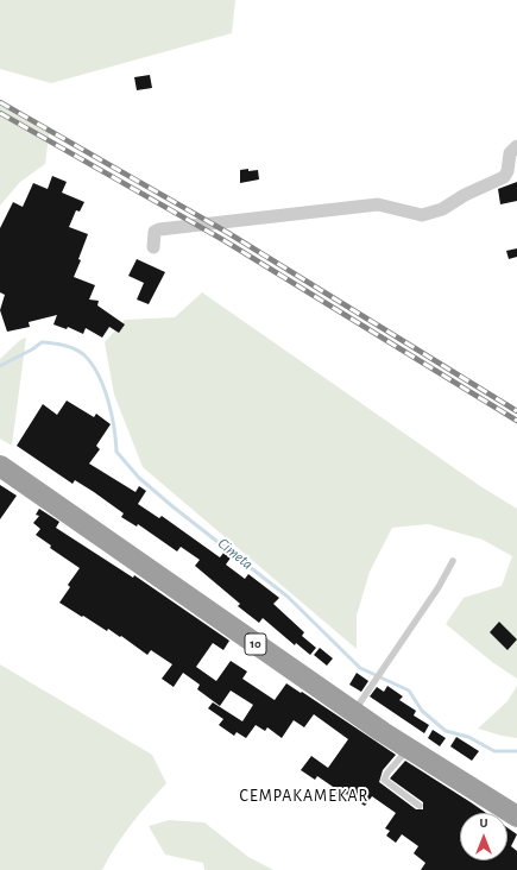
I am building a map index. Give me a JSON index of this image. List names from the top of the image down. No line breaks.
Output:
{"streets":{"highway":["10"]},"districts":["CEMPAKAMEKAR"],"water":["Cimeta"],"north":"top"}
